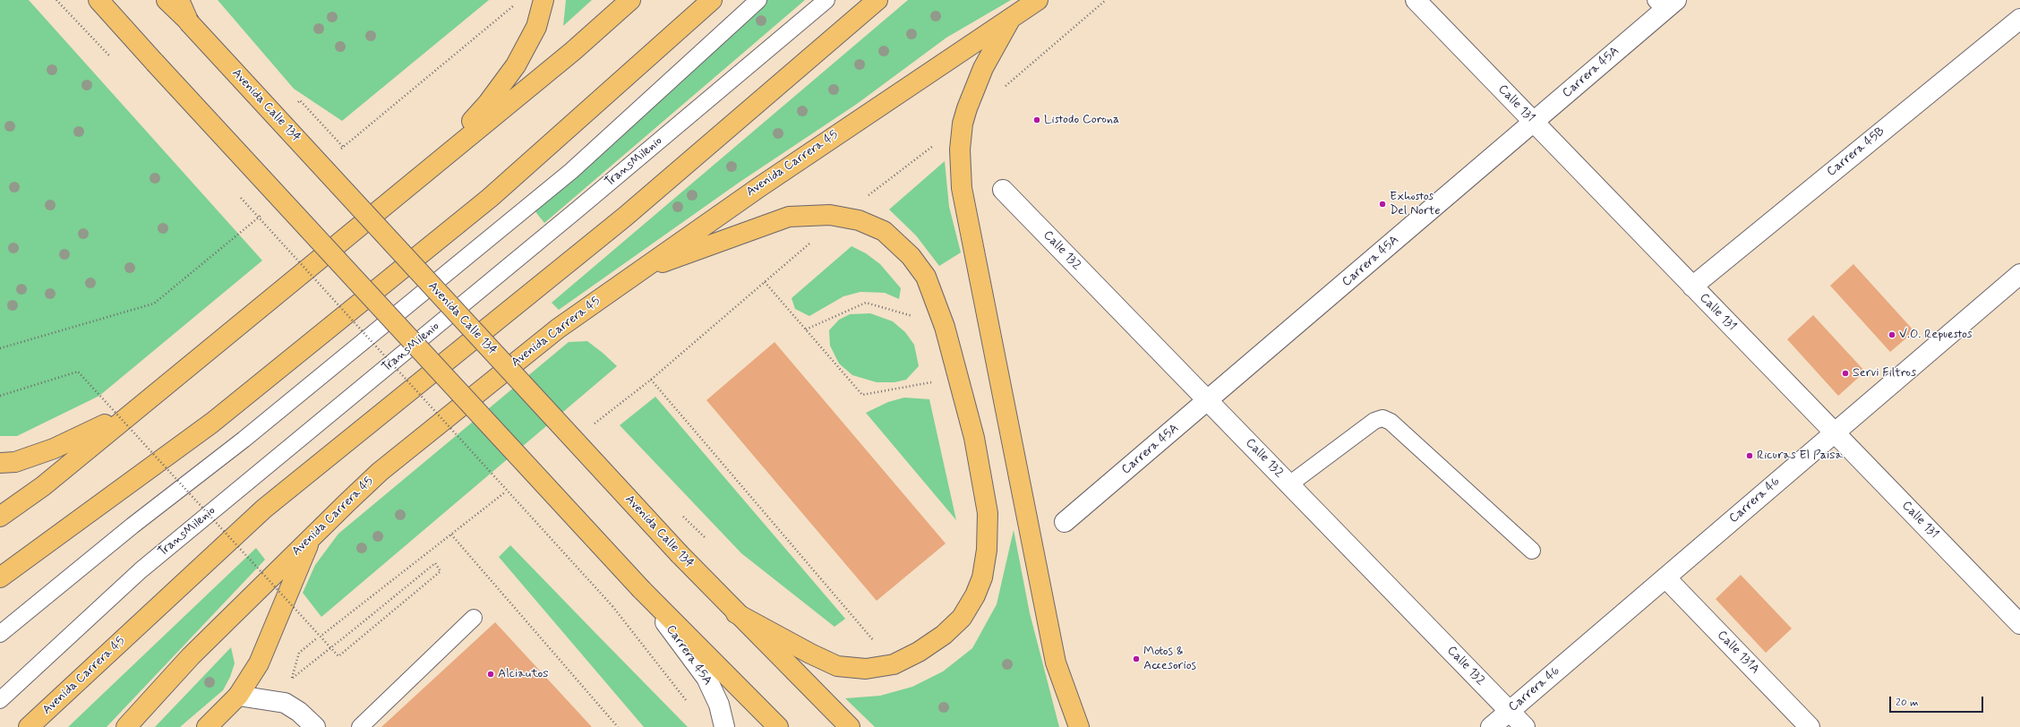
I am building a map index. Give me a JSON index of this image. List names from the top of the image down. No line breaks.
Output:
{"streets":{"main road":["Avenida Calle 134","Avenida Carrera 45"],"street":["Carrera 45A","Calle 131","Carrera 45B","Calle 132","Carrera 46","Calle 131A"],"lane":["TransMilenio"]},"crossings":[["Carrera 45A","Calle 131"],["Carrera 45A","Calle 132"],["Calle 131","Carrera 45B"],["Calle 131","Carrera 46"],["Calle 132","Carrera 46"],["Carrera 46","Calle 131A"]],"places":["Listodo Corona","Exhostos Del Norte","V.O. Repuestos","Servi Filtros","Ricuras El Paisa","Motos & Accesorios","Alciautos"],"scale_bar":"20 m"}
